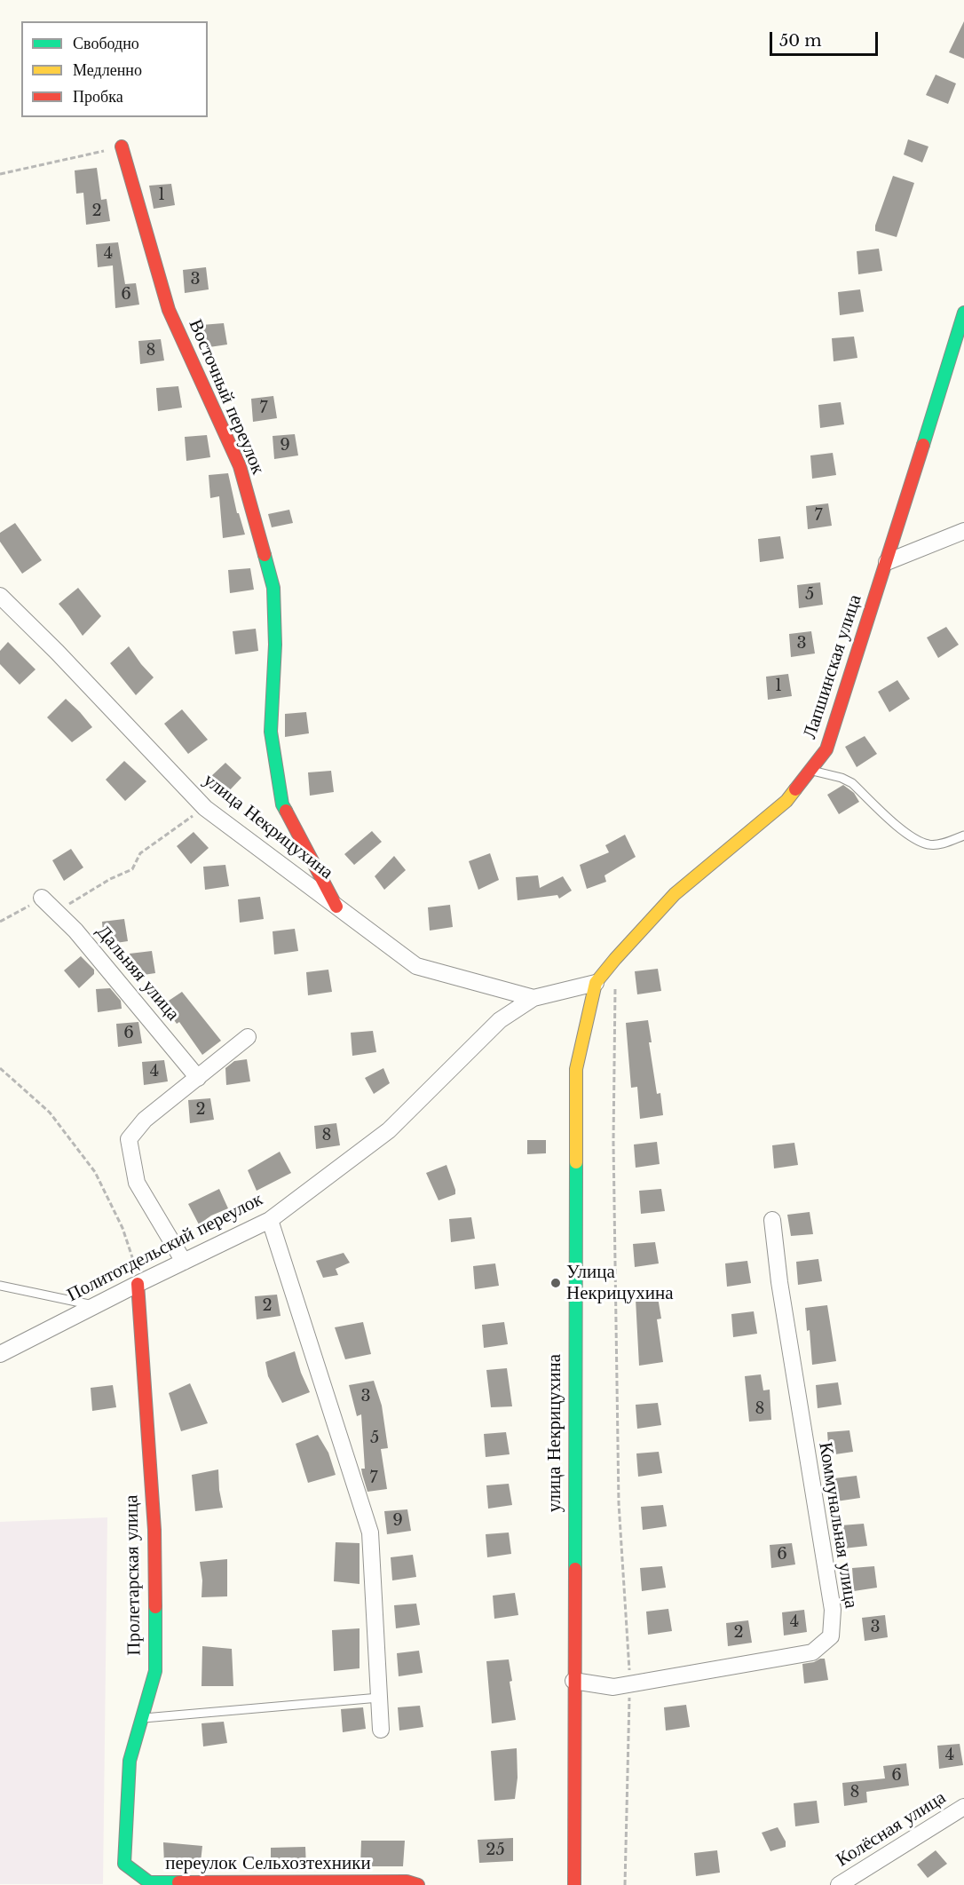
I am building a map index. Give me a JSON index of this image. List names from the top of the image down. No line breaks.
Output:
{"streets":{"street":["Восточный переулок","Лапшинская улица","улица Некрицухина","Дальняя улица","Политотдельский переулок","Коммунальная улица","Пролетарская улица","Колёсная улица","переулок Сельхозтехники"]},"crossings":[["Восточный переулок","улица Некрицухина"],["Лапшинская улица","улица Некрицухина"],["Лапшинская улица","Политотдельский переулок"],["улица Некрицухина","Политотдельский переулок"],["улица Некрицухина","Коммунальная улица"],["Политотдельский переулок","Пролетарская улица"],["Пролетарская улица","переулок Сельхозтехники"]],"places":["Улица Некрицухина"],"house_numbers":["1","2","4","3","6","8","7","9","7","5","3","1","6","4","2","8","2","3","8","5","7","9","6","4","3","2","4","6","8","25"],"legend":["Свободно","Медленно","Пробка"],"scale_bar":"50 m"}
